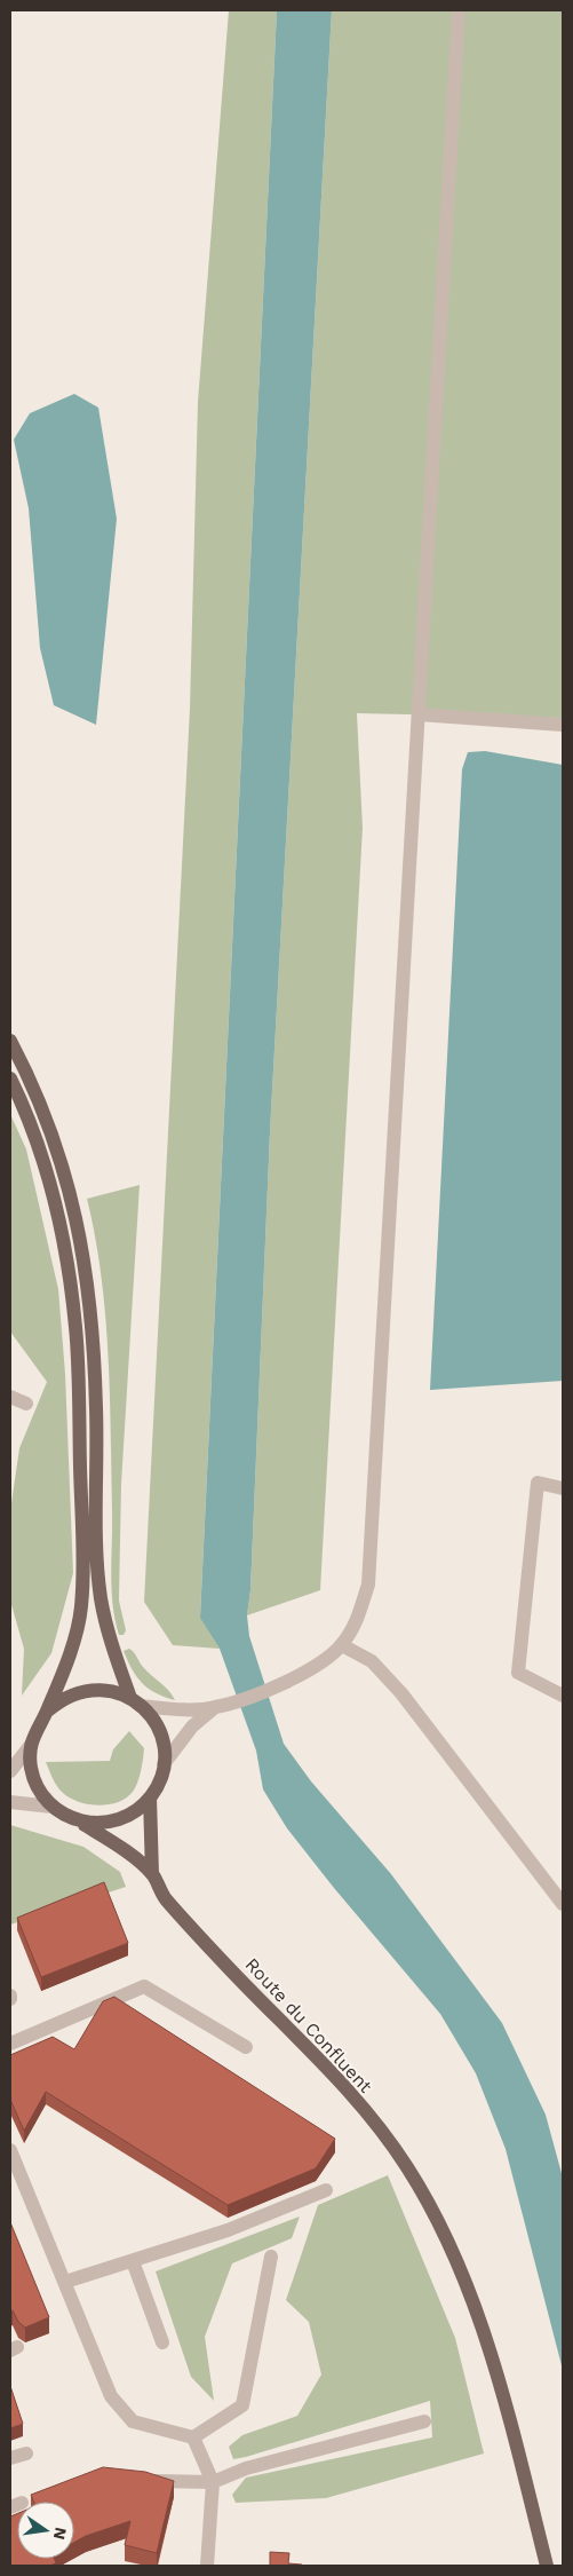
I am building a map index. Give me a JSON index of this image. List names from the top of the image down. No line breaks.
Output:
{"streets":{"main road":["Route du Confluent"]},"north":"right"}
